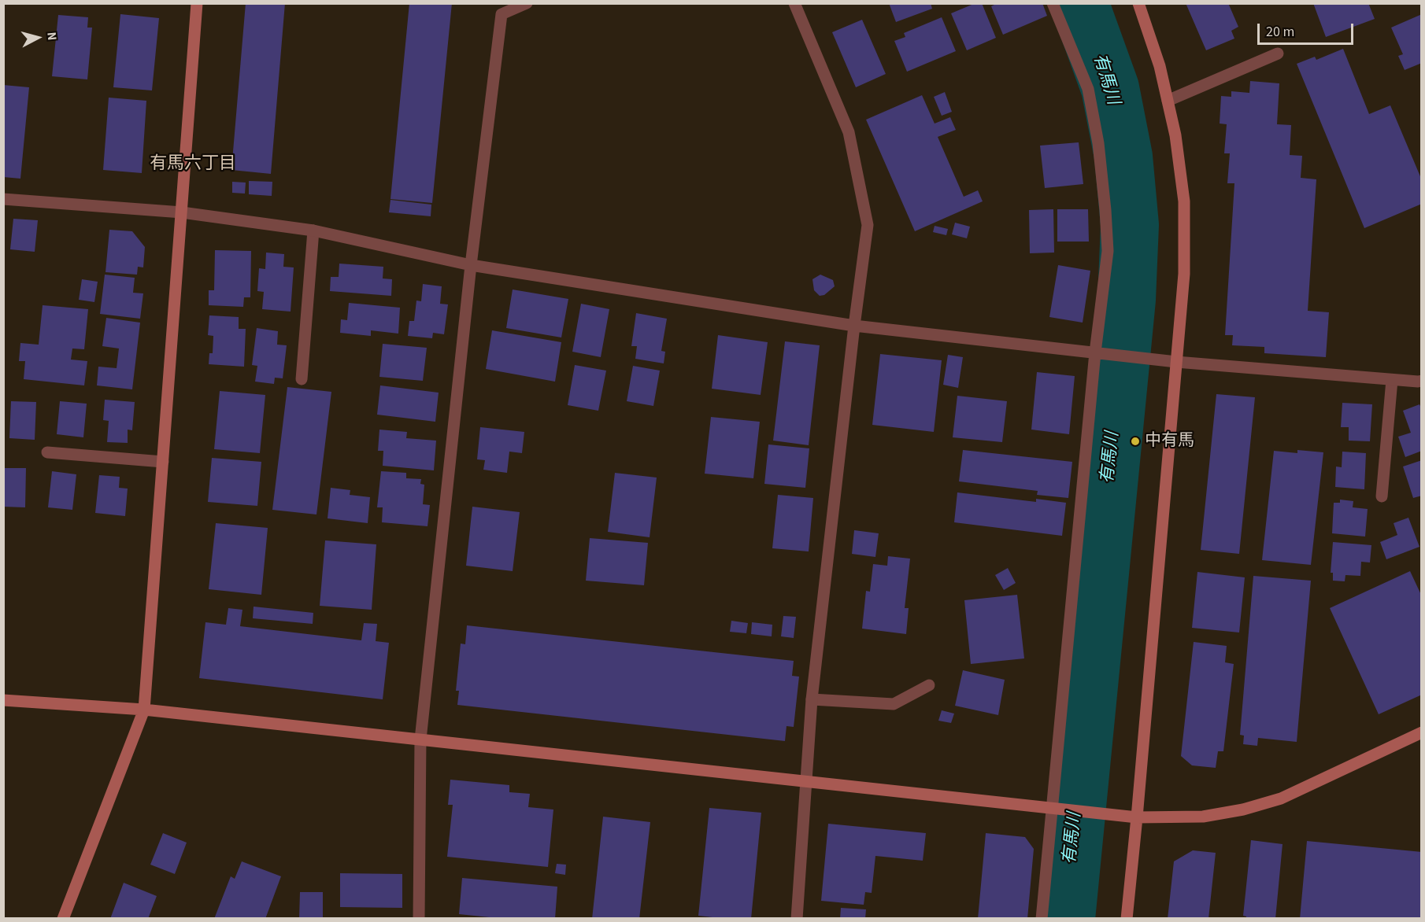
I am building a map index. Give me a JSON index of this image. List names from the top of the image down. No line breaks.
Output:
{"districts":["有馬六丁目"],"water":["有馬川"],"places":["中有馬"],"scale_bar":"20 m","north":"right"}
